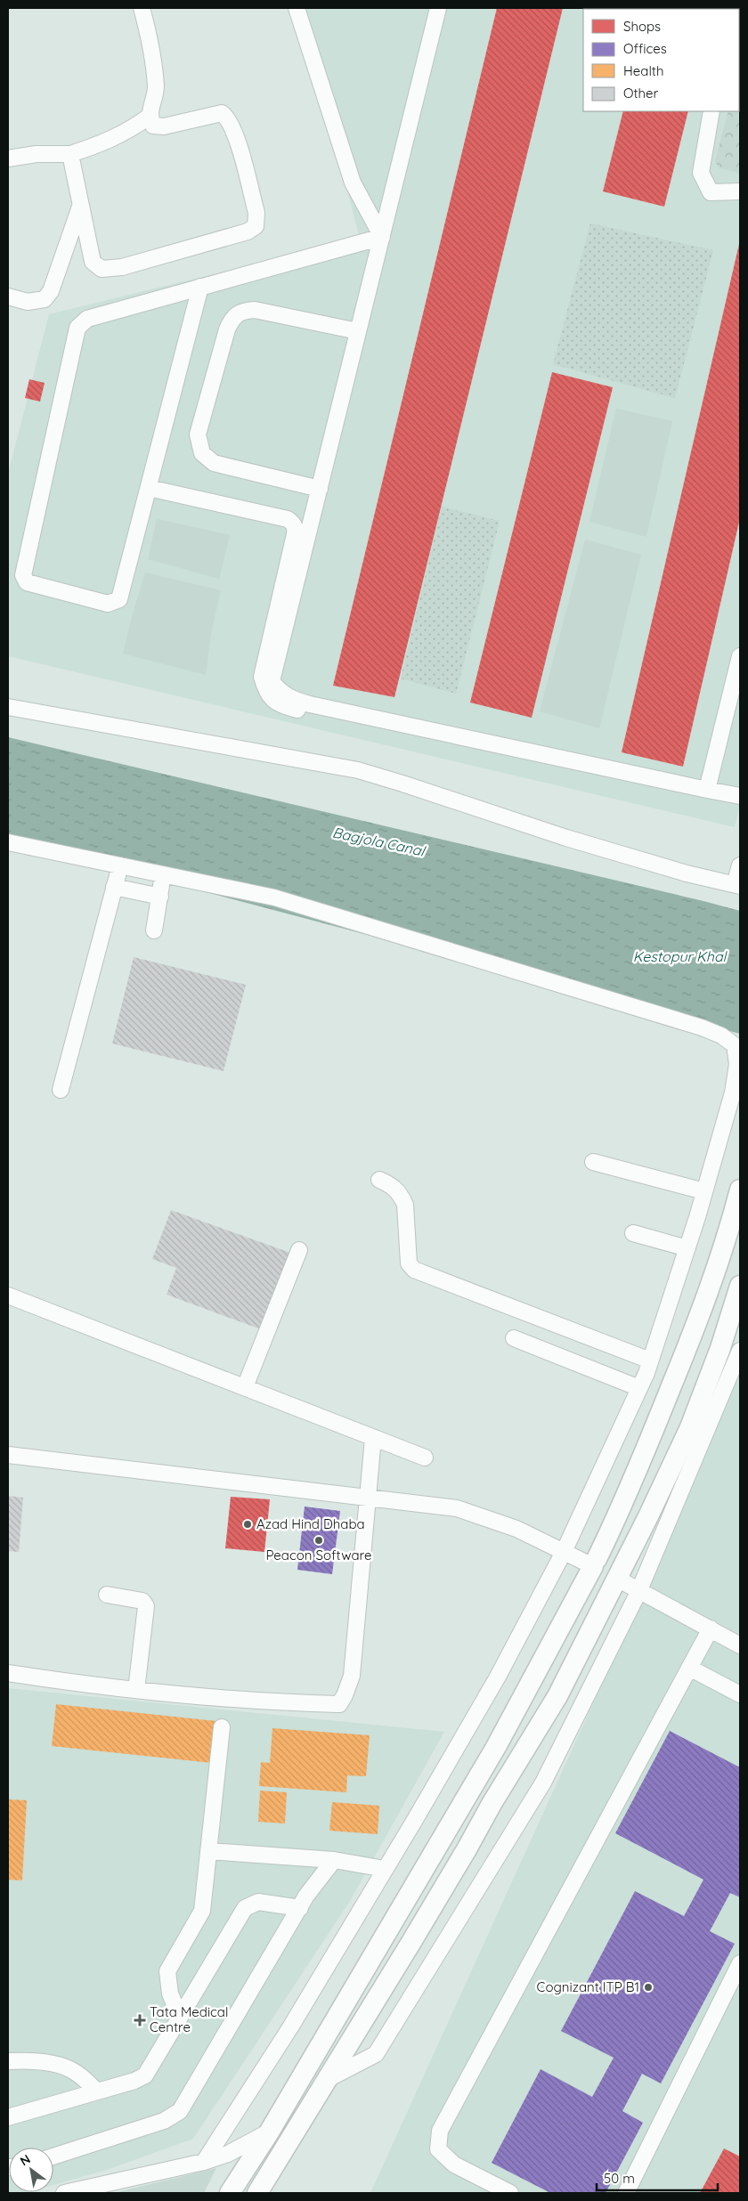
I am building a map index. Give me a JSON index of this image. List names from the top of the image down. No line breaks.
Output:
{"water":["Bagjola Canal","Kestopur Khal"],"places":{"other":["Azad Hind Dhaba","Peacon Software","Cognizant ITP B1"],"health":["Tata Medical Centre"]},"legend":["Shops","Offices","Health","Other"],"scale_bar":"50 m","north":"top left"}
